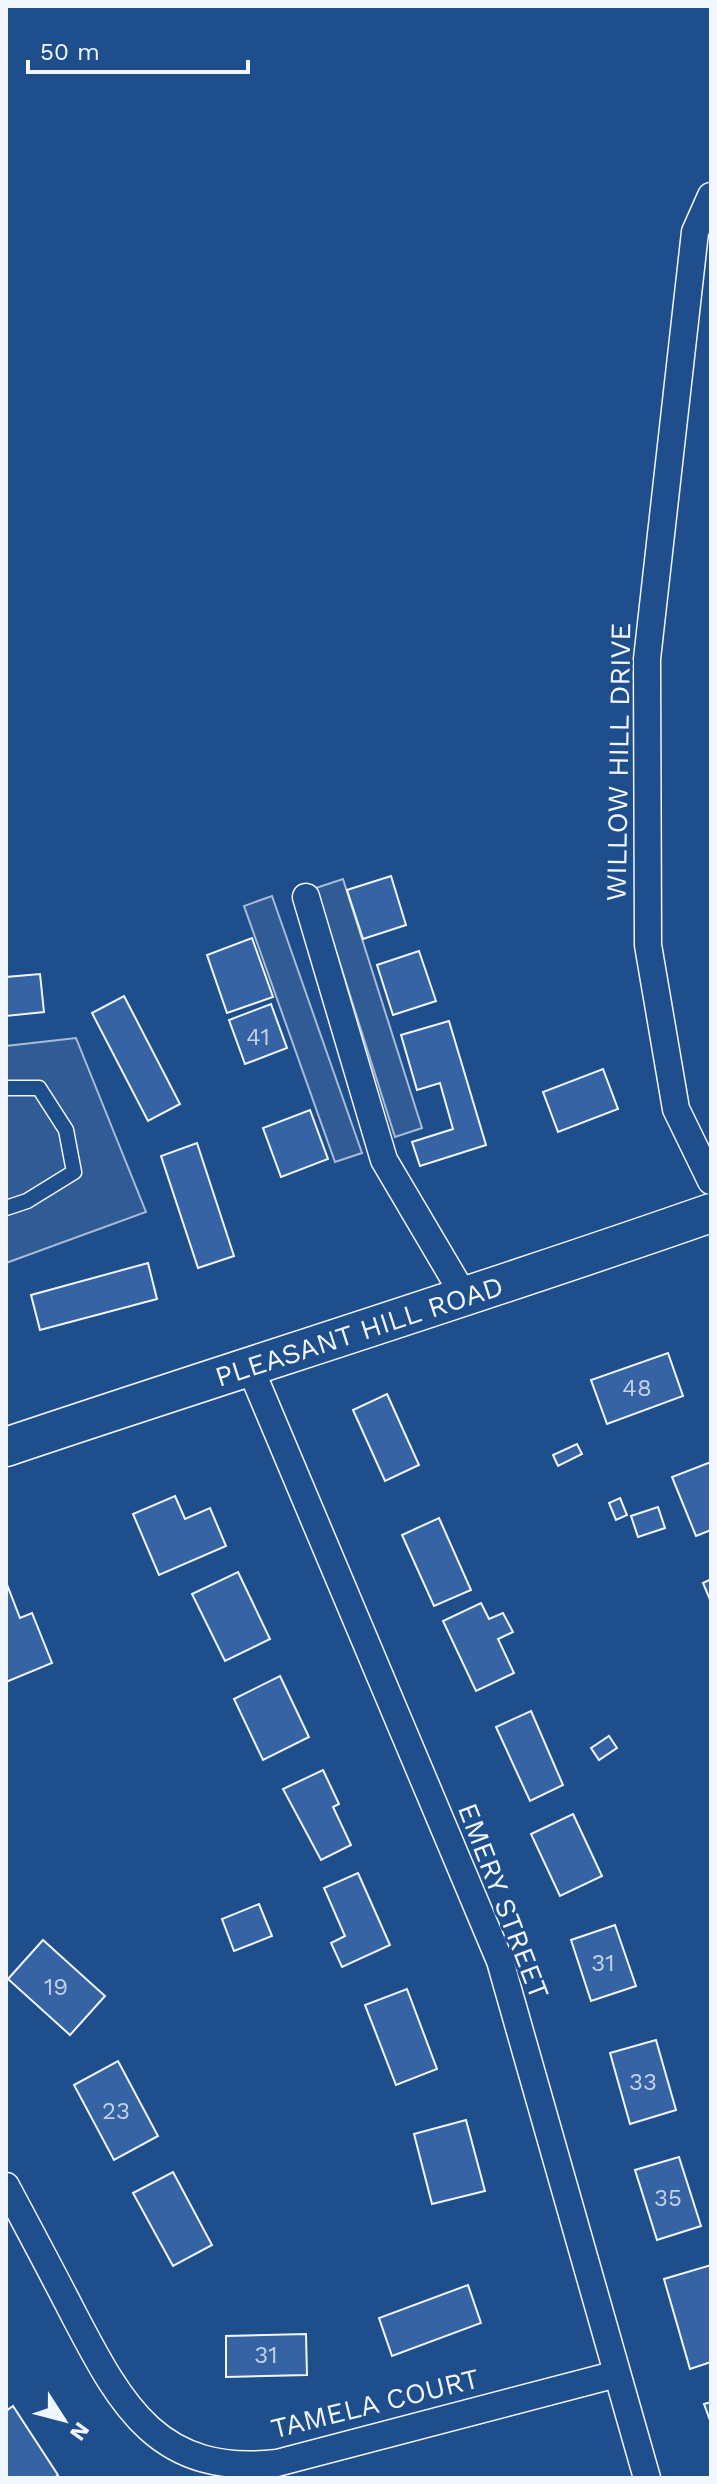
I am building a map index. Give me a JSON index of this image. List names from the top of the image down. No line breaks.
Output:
{"streets":{"street":["WILLOW HILL DRIVE","PLEASANT HILL ROAD","EMERY STREET","TAMELA COURT"]},"crossings":[["PLEASANT HILL ROAD","EMERY STREET"],["EMERY STREET","TAMELA COURT"]],"house_numbers":["41","48","31","19","33","23","35","31"],"scale_bar":"50 m","north":"bottom right"}
